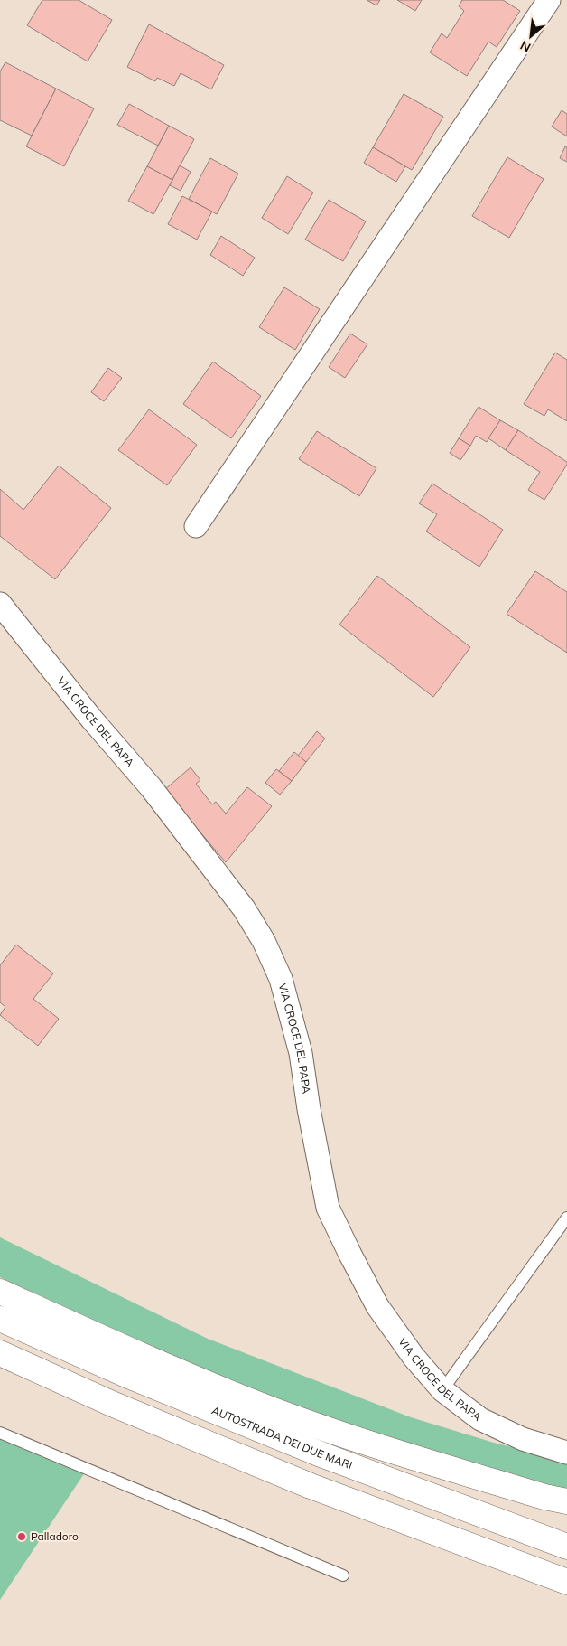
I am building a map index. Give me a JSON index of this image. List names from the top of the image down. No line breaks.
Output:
{"streets":{"highway":["AUTOSTRADA DEI DUE MARI"],"street":["VIA CROCE DEL PAPA"]},"places":["Palladoro"],"north":"bottom left"}
